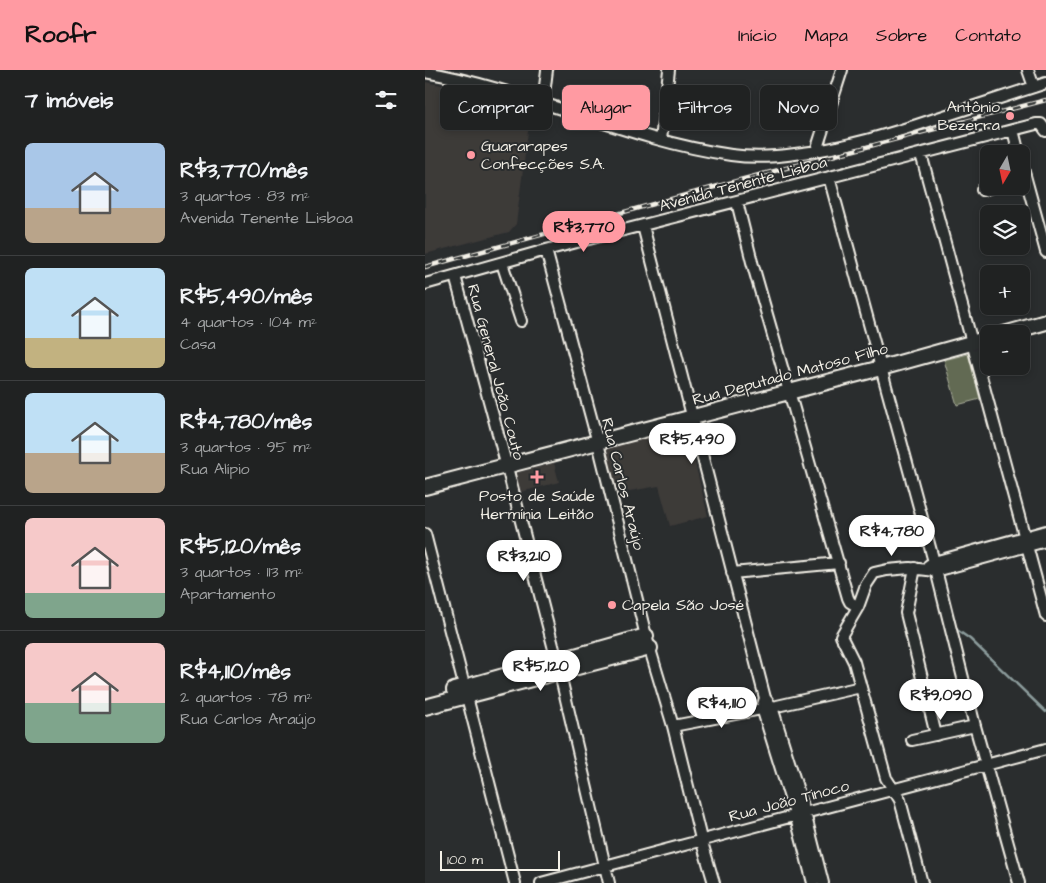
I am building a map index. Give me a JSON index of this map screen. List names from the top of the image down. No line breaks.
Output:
{"streets":{"street":["Avenida Tenente Lisboa","Rua General João Couto","Rua Deputado Matoso Filho","Rua Carlos Araújo","Rua João Tinoco"]},"crossings":[["Avenida Tenente Lisboa","Rua General João Couto"],["Avenida Tenente Lisboa","Rua Carlos Araújo"],["Rua General João Couto","Rua Deputado Matoso Filho"],["Rua General João Couto","Rua João Tinoco"],["Rua Deputado Matoso Filho","Rua Carlos Araújo"],["Rua Carlos Araújo","Rua João Tinoco"]],"places":{"other":["Antônio Bezerra","Guararapes Confecções S.A.","Capela São José"],"health":["Posto de Saúde Hermínia Leitão"]},"scale_bar":"100 m","north":"bottom","page":{"header":"Roofr","nav":["Início","Mapa","Sobre","Contato"],"heading":"7 imóveis","chip":["Comprar","Alugar","Filtros","Novo"],"list":[{"name":"R$3,770/mês","note":"3 quartos · 83 m² · Avenida Tenente Lisboa"},{"name":"R$5,490/mês","note":"4 quartos · 104 m² · Casa"},{"name":"R$4,780/mês","note":"3 quartos · 95 m² · Rua Alípio"},{"name":"R$5,120/mês","note":"3 quartos · 113 m² · Apartamento"},{"name":"R$4,110/mês","note":"2 quartos · 78 m² · Rua Carlos Araújo"}],"map_buttons":["+","−"],"price":["R$3,770","R$5,490","R$4,780","R$3,210","R$5,120","R$9,090","R$4,110"],"scale":"100 m"}}
